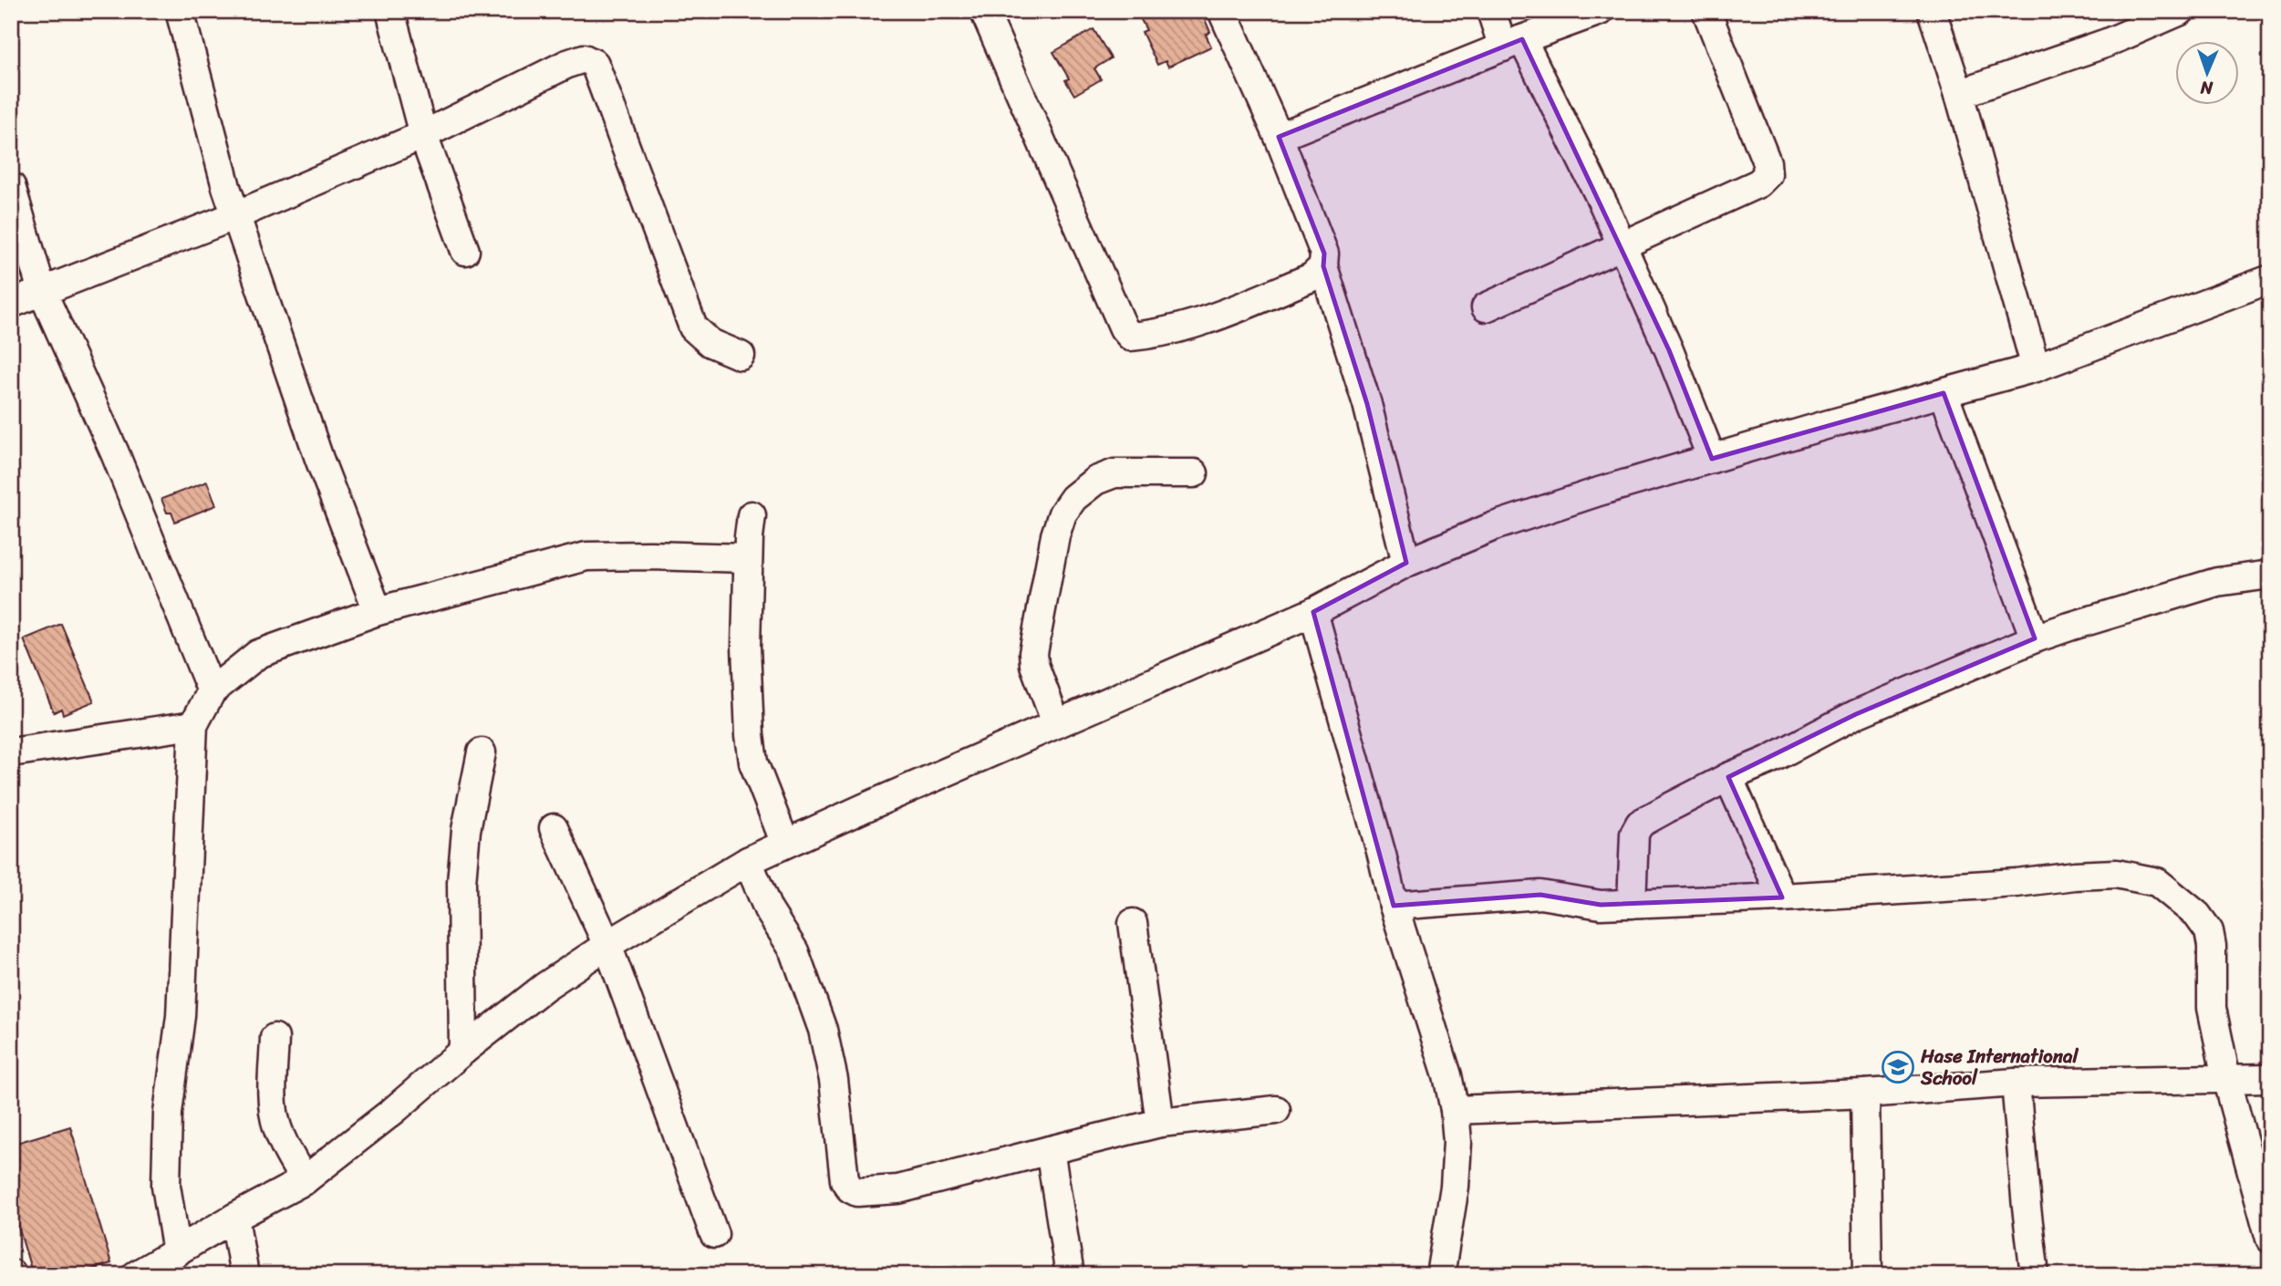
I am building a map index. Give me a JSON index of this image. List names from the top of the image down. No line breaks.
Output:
{"places":{"school or university":["Hase International School"]},"north":"bottom"}
